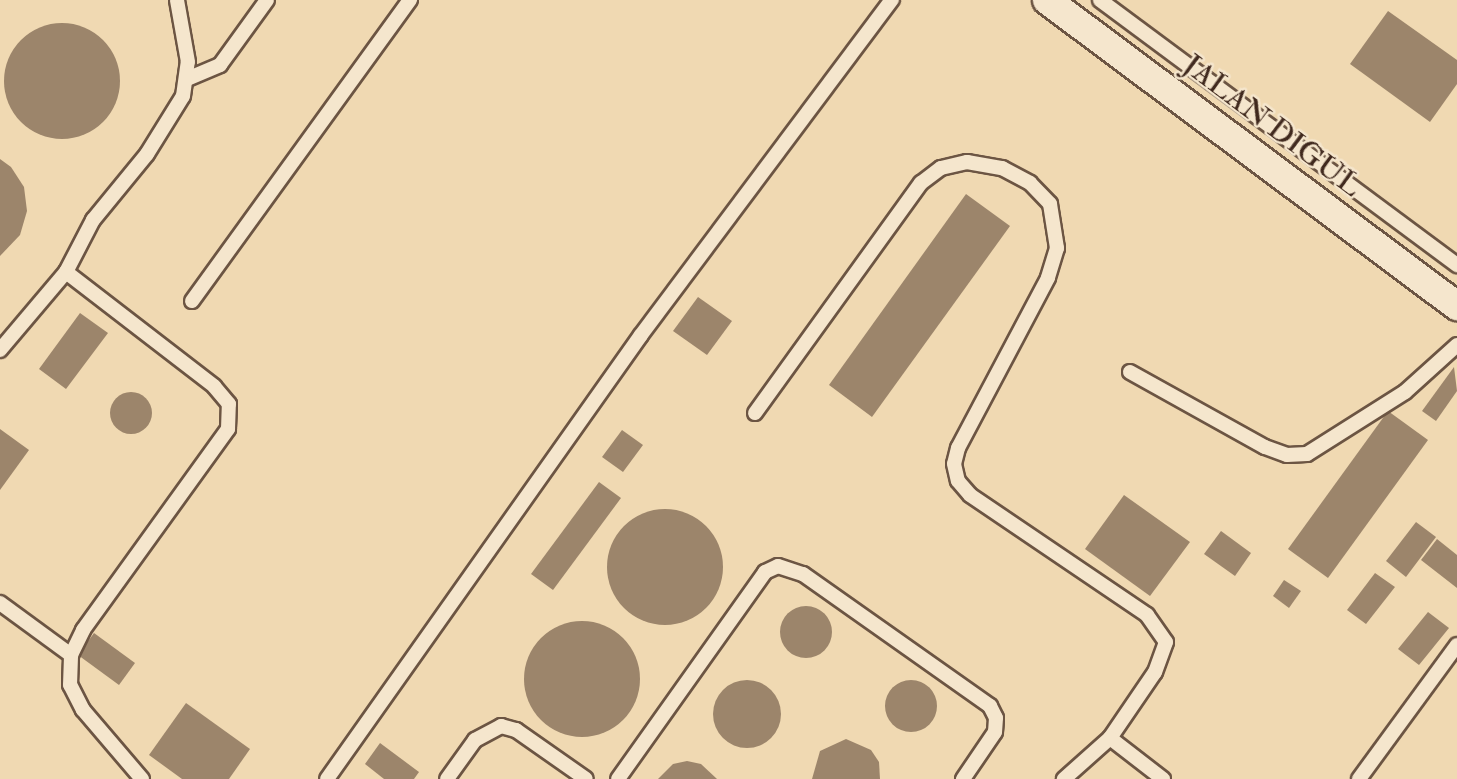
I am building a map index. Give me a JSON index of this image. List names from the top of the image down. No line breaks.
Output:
{"streets":{"street":["JALAN DIGUL"]}}
